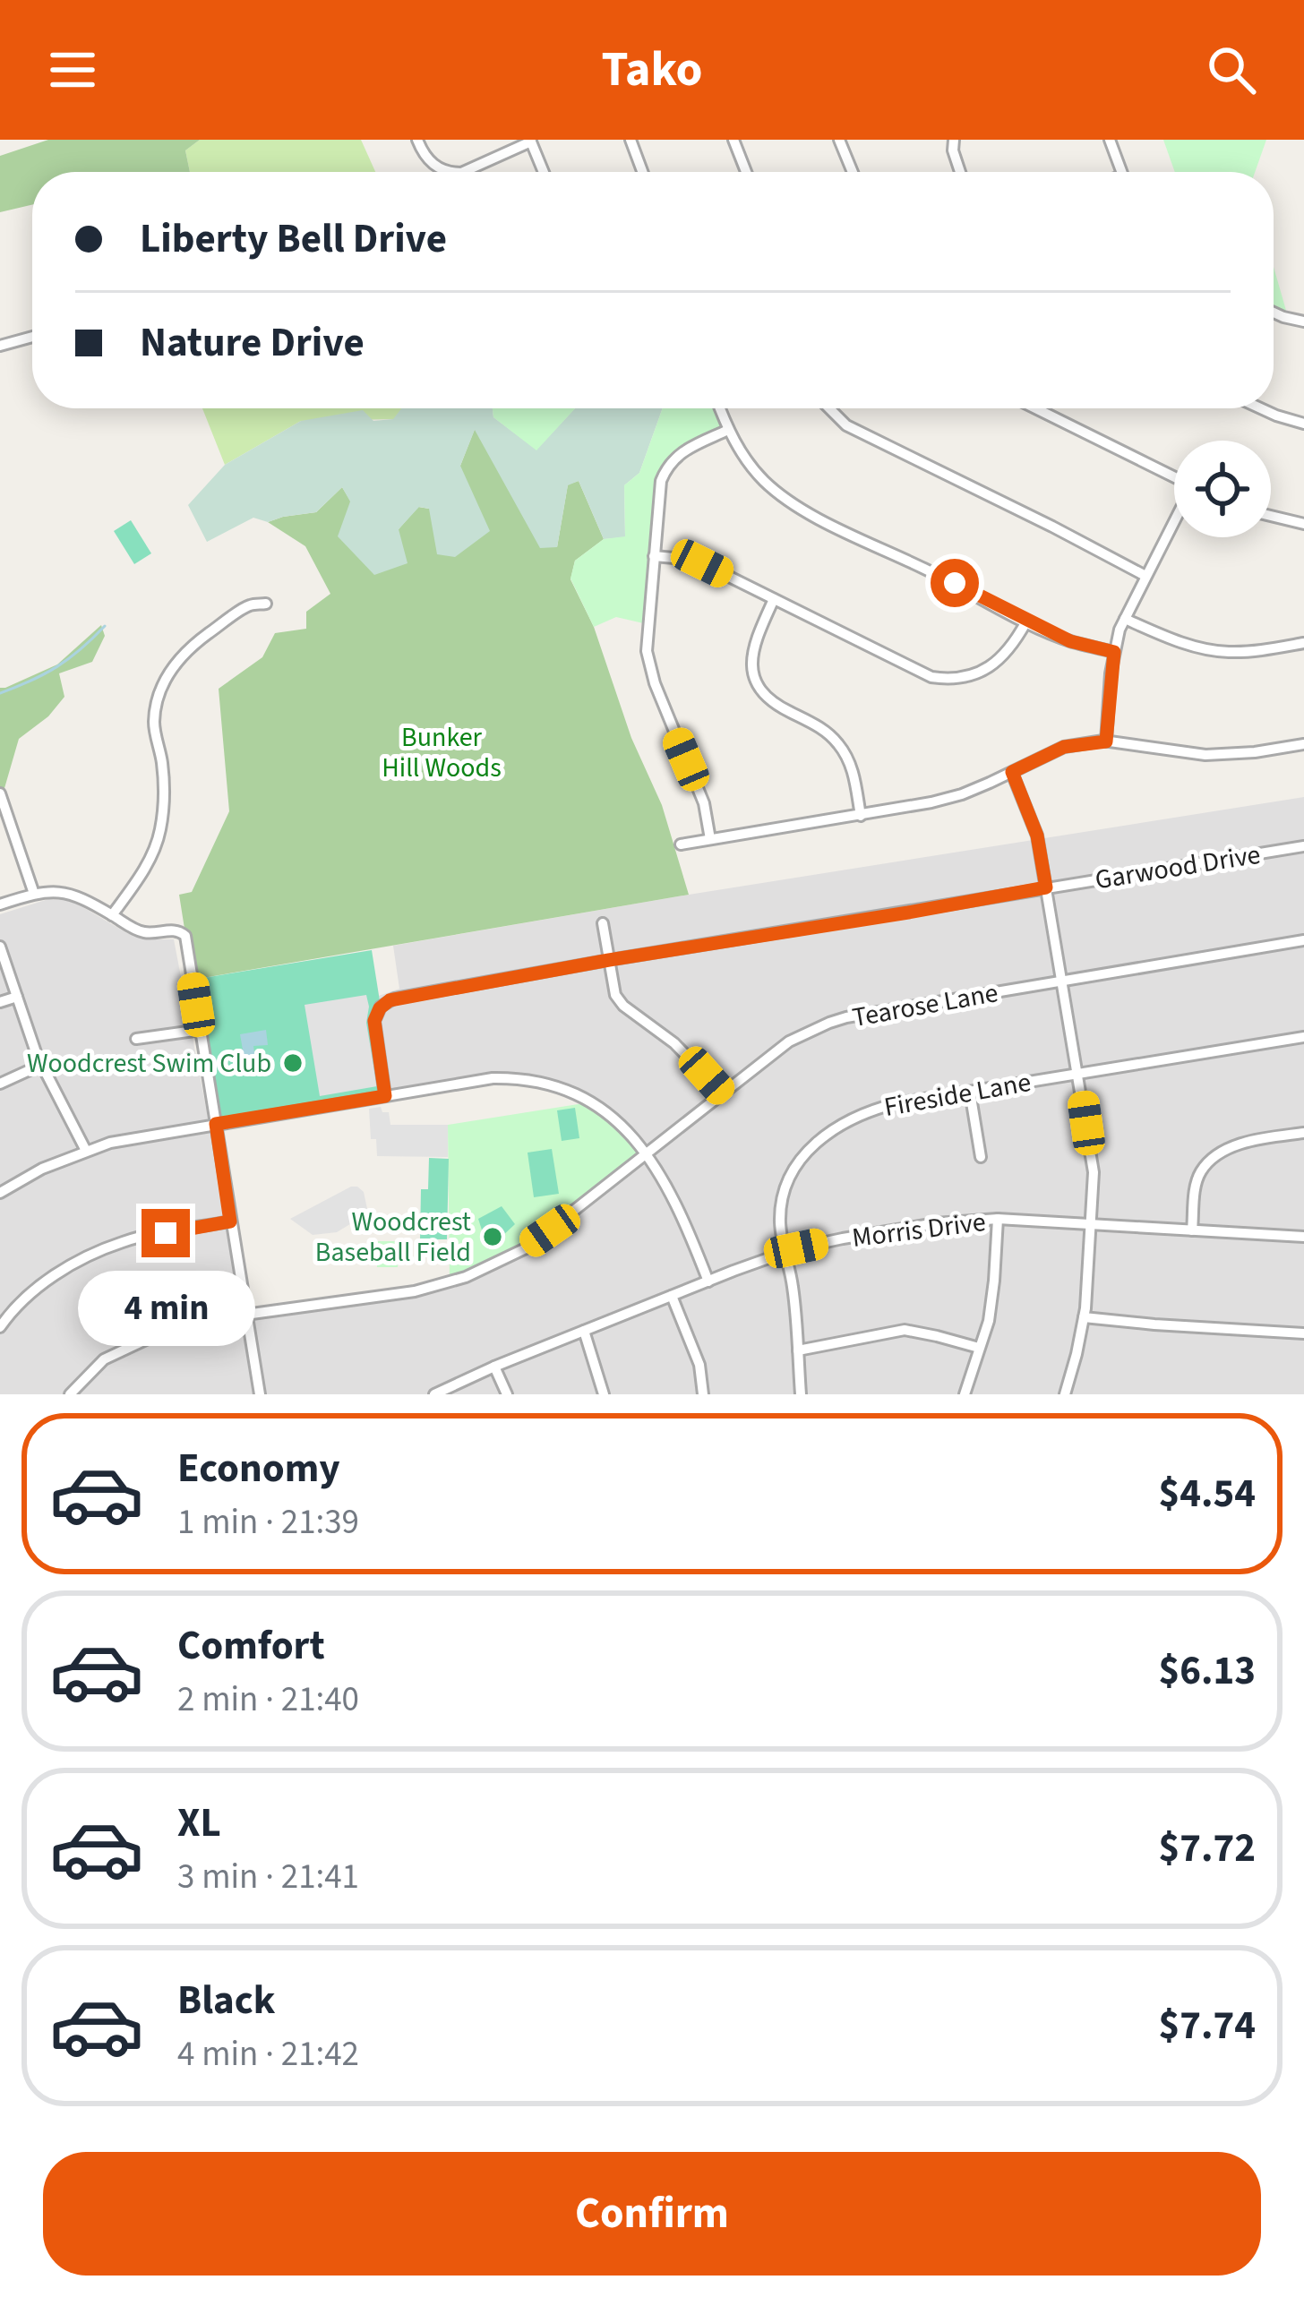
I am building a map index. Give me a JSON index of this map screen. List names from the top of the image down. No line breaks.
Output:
{"streets":{"street":["Garwood Drive","Tearose Lane","Fireside Lane","Morris Drive"]},"crossings":[["Fireside Lane","Morris Drive"]],"parks":["Bunker Hill Woods"],"places":["Woodcrest Swim Club","Woodcrest Baseball Field"],"page":{"header":"Tako","banner":["Liberty Bell Drive","Nature Drive"],"bubble":"4 min","list":[{"name":"Economy","note":"1 min · 21:39","value":"$4.54"},{"name":"Comfort","note":"2 min · 21:40","value":"$6.13"},{"name":"XL","note":"3 min · 21:41","value":"$7.72"},{"name":"Black","note":"4 min · 21:42","value":"$7.74"}],"buttons":"Confirm"}}
